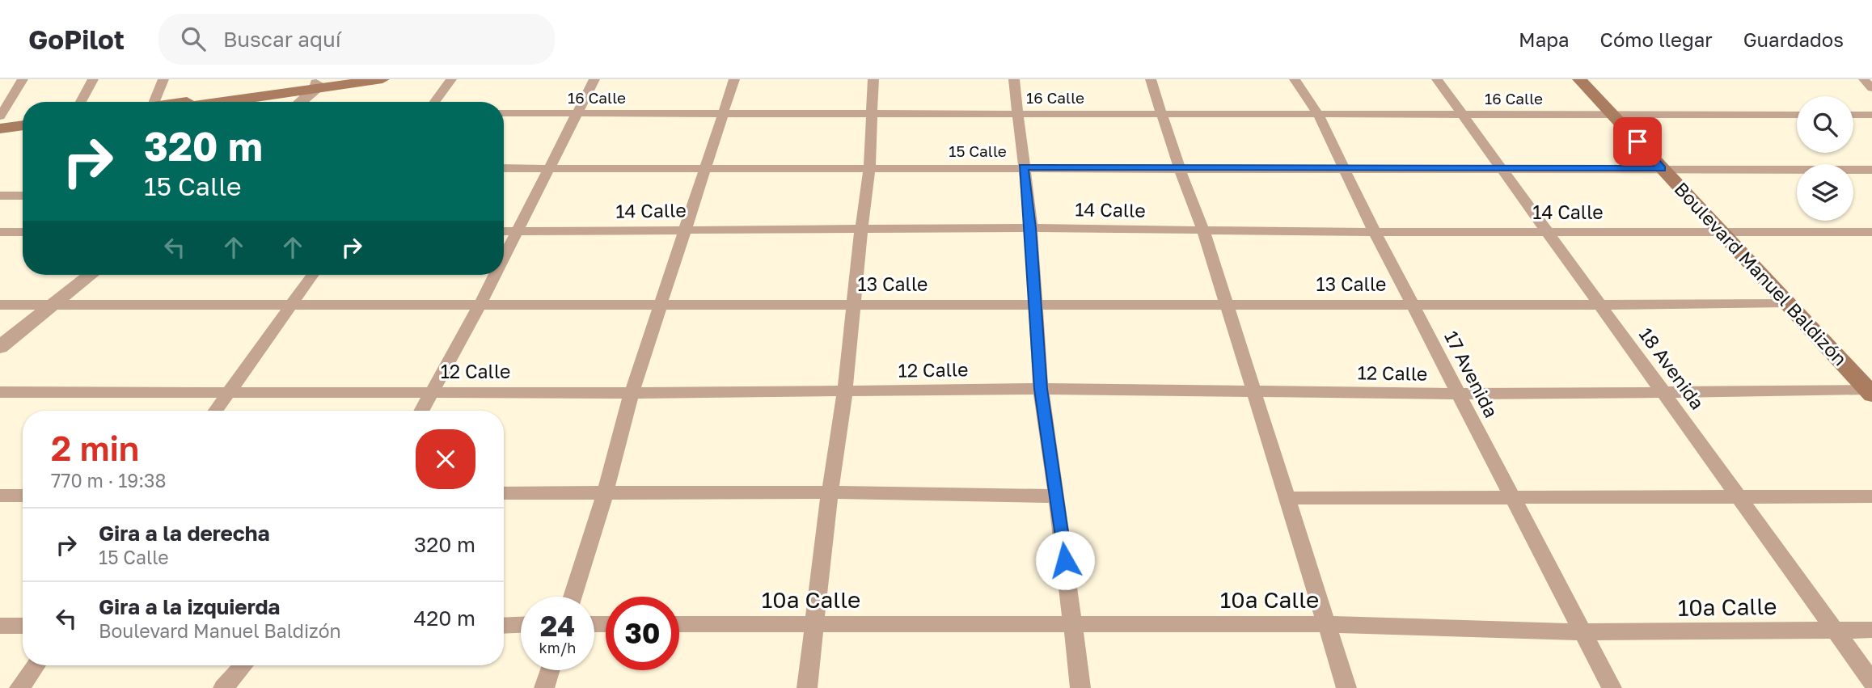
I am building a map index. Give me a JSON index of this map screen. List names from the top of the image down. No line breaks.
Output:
{"streets":{"main road":["Boulevard Manuel Baldizón"],"street":["16 Calle","15 Calle","14 Calle","13 Calle","18 Avenida","12 Calle","17 Avenida","10a Calle"]},"crossings":[["16 Calle","Boulevard Manuel Baldizón"],["16 Calle","18 Avenida"],["16 Calle","17 Avenida"],["15 Calle","Boulevard Manuel Baldizón"],["15 Calle","18 Avenida"],["15 Calle","17 Avenida"],["14 Calle","Boulevard Manuel Baldizón"],["14 Calle","18 Avenida"],["14 Calle","17 Avenida"],["Boulevard Manuel Baldizón","13 Calle"],["Boulevard Manuel Baldizón","12 Calle"],["13 Calle","18 Avenida"],["13 Calle","17 Avenida"],["18 Avenida","12 Calle"],["18 Avenida","10a Calle"],["12 Calle","17 Avenida"],["17 Avenida","10a Calle"]],"page":{"header":"GoPilot","search":"Buscar aquí","nav":["Mapa","Cómo llegar","Guardados"],"turn":["320 m","15 Calle"],"heading":["2 min","770 m · 19:38"],"list":[{"name":"Gira a la derecha","note":"15 Calle","value":"320 m"},{"name":"Gira a la izquierda","note":"Boulevard Manuel Baldizón","value":"420 m"}],"speed":"24 km/h","limit":"30"}}
